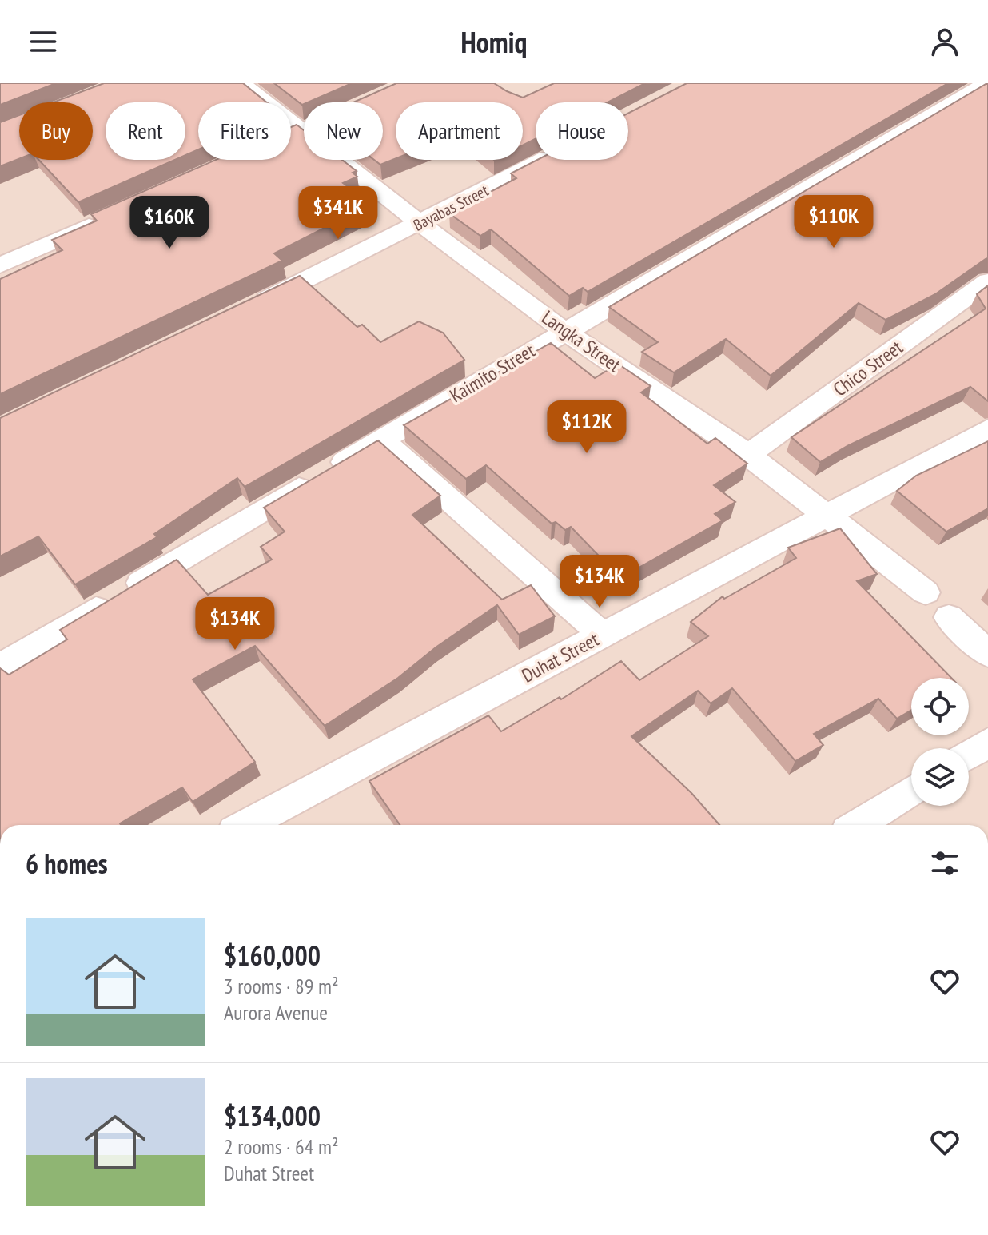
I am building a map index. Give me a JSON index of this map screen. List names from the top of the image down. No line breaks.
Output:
{"streets":{"street":["Bayabas Street","Langka Street","Chico Street","Kaimito Street","Duhat Street"]},"crossings":[["Bayabas Street","Langka Street"],["Langka Street","Chico Street"],["Langka Street","Kaimito Street"],["Langka Street","Duhat Street"]],"page":{"header":"Homiq","chip":["Buy","Rent","Filters","New","Apartment","House"],"price":["$341K","$110K","$160K","$112K","$134K","$134K"],"heading":"6 homes","list":[{"name":"$160,000","note":"3 rooms · 89 m² · Aurora Avenue"},{"name":"$134,000","note":"2 rooms · 64 m² · Duhat Street"}]}}
